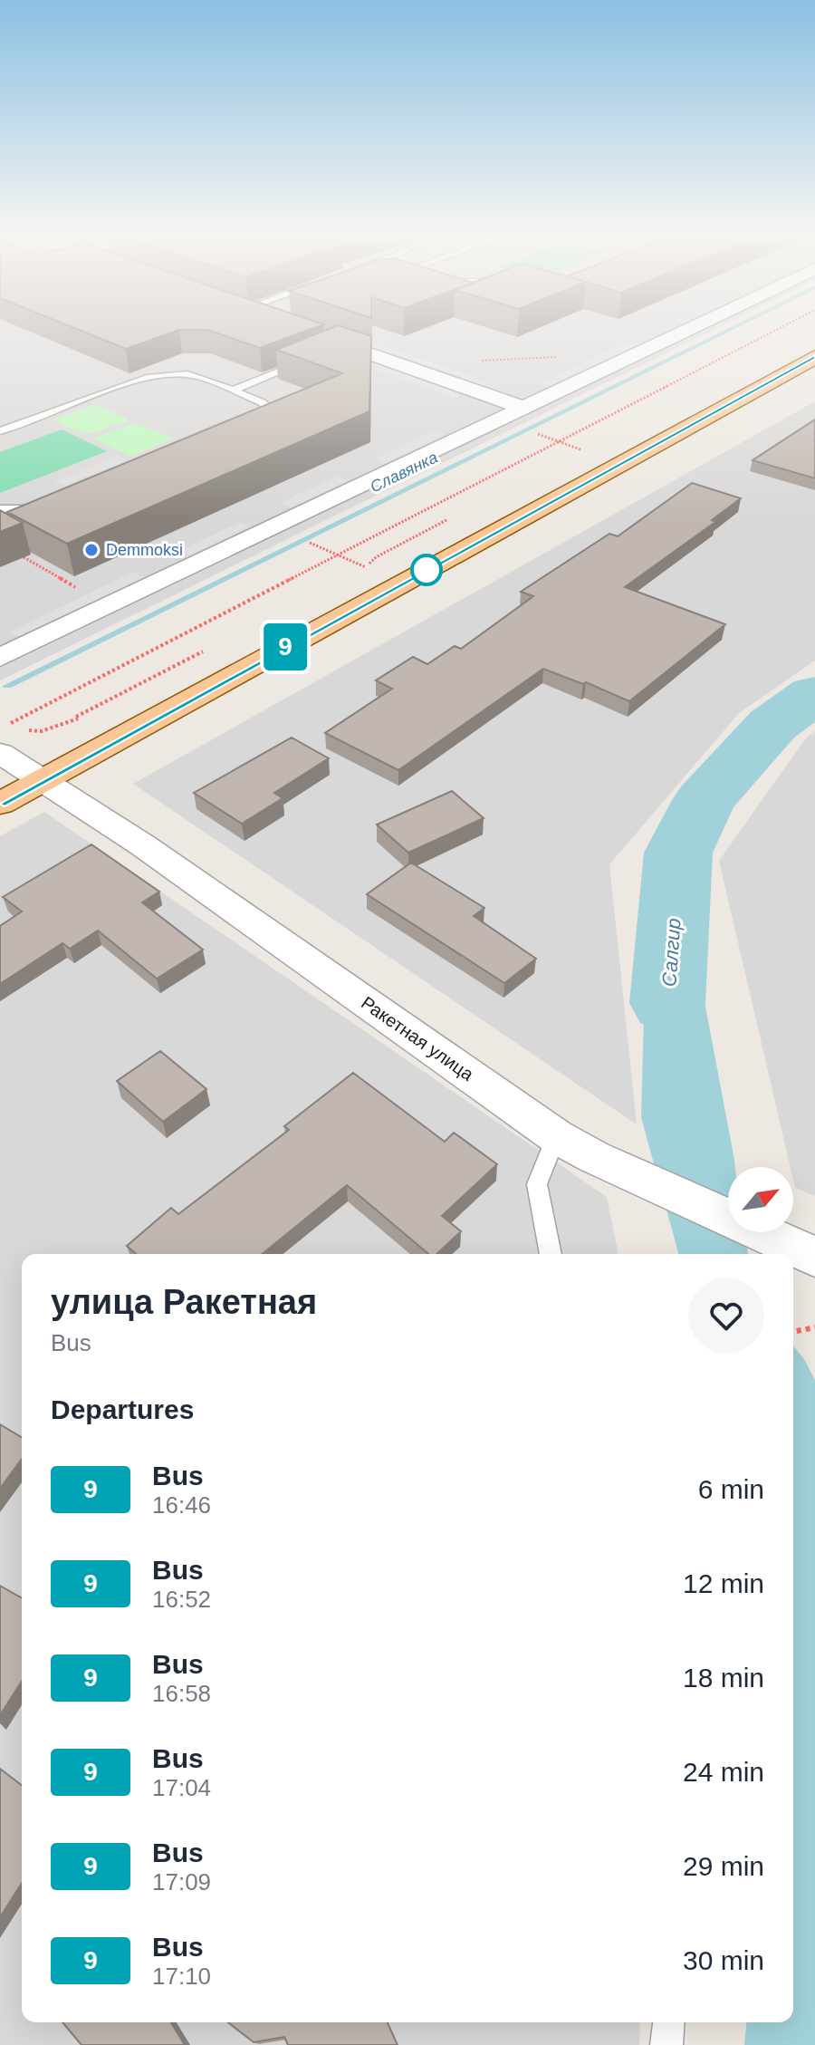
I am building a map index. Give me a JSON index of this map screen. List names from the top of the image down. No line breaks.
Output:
{"streets":{"street":["Ракетная улица"]},"water":["Славянка","Салгир"],"places":["Demmoksi"],"lines":["bus line 9"],"north":"top right","page":{"on_map":"9","heading":[["улица Ракетная","Bus"],"Departures"],"list":[{"mark":"9","name":"Bus","note":"16:46","value":"6 min"},{"mark":"9","name":"Bus","note":"16:52","value":"12 min"},{"mark":"9","name":"Bus","note":"16:58","value":"18 min"},{"mark":"9","name":"Bus","note":"17:04","value":"24 min"},{"mark":"9","name":"Bus","note":"17:09","value":"29 min"},{"mark":"9","name":"Bus","note":"17:10","value":"30 min"}]}}
